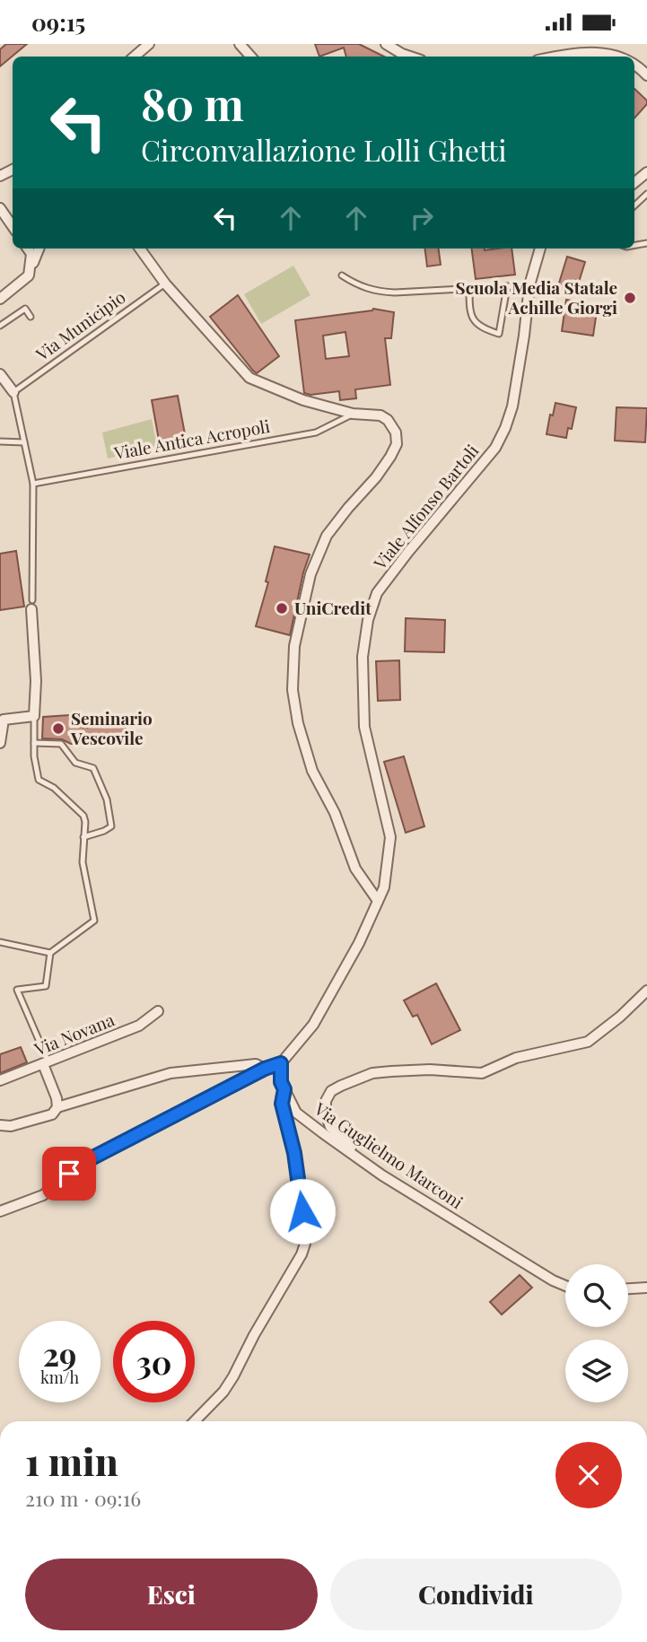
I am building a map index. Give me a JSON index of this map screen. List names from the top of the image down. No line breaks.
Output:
{"streets":{"street":["Viale Alfonso Bartoli","Via Novana","Via Guglielmo Marconi"],"lane":["Via Municipio","Viale Antica Acropoli"]},"places":["Scuola Media Statale Achille Giorgi","UniCredit","Seminario Vescovile"],"page":{"status":"09:15","turn":["80 m","Circonvallazione Lolli Ghetti"],"speed":"29 km/h","limit":"30","heading":["1 min","210 m · 09:16"],"buttons":["Esci","Condividi"]}}
